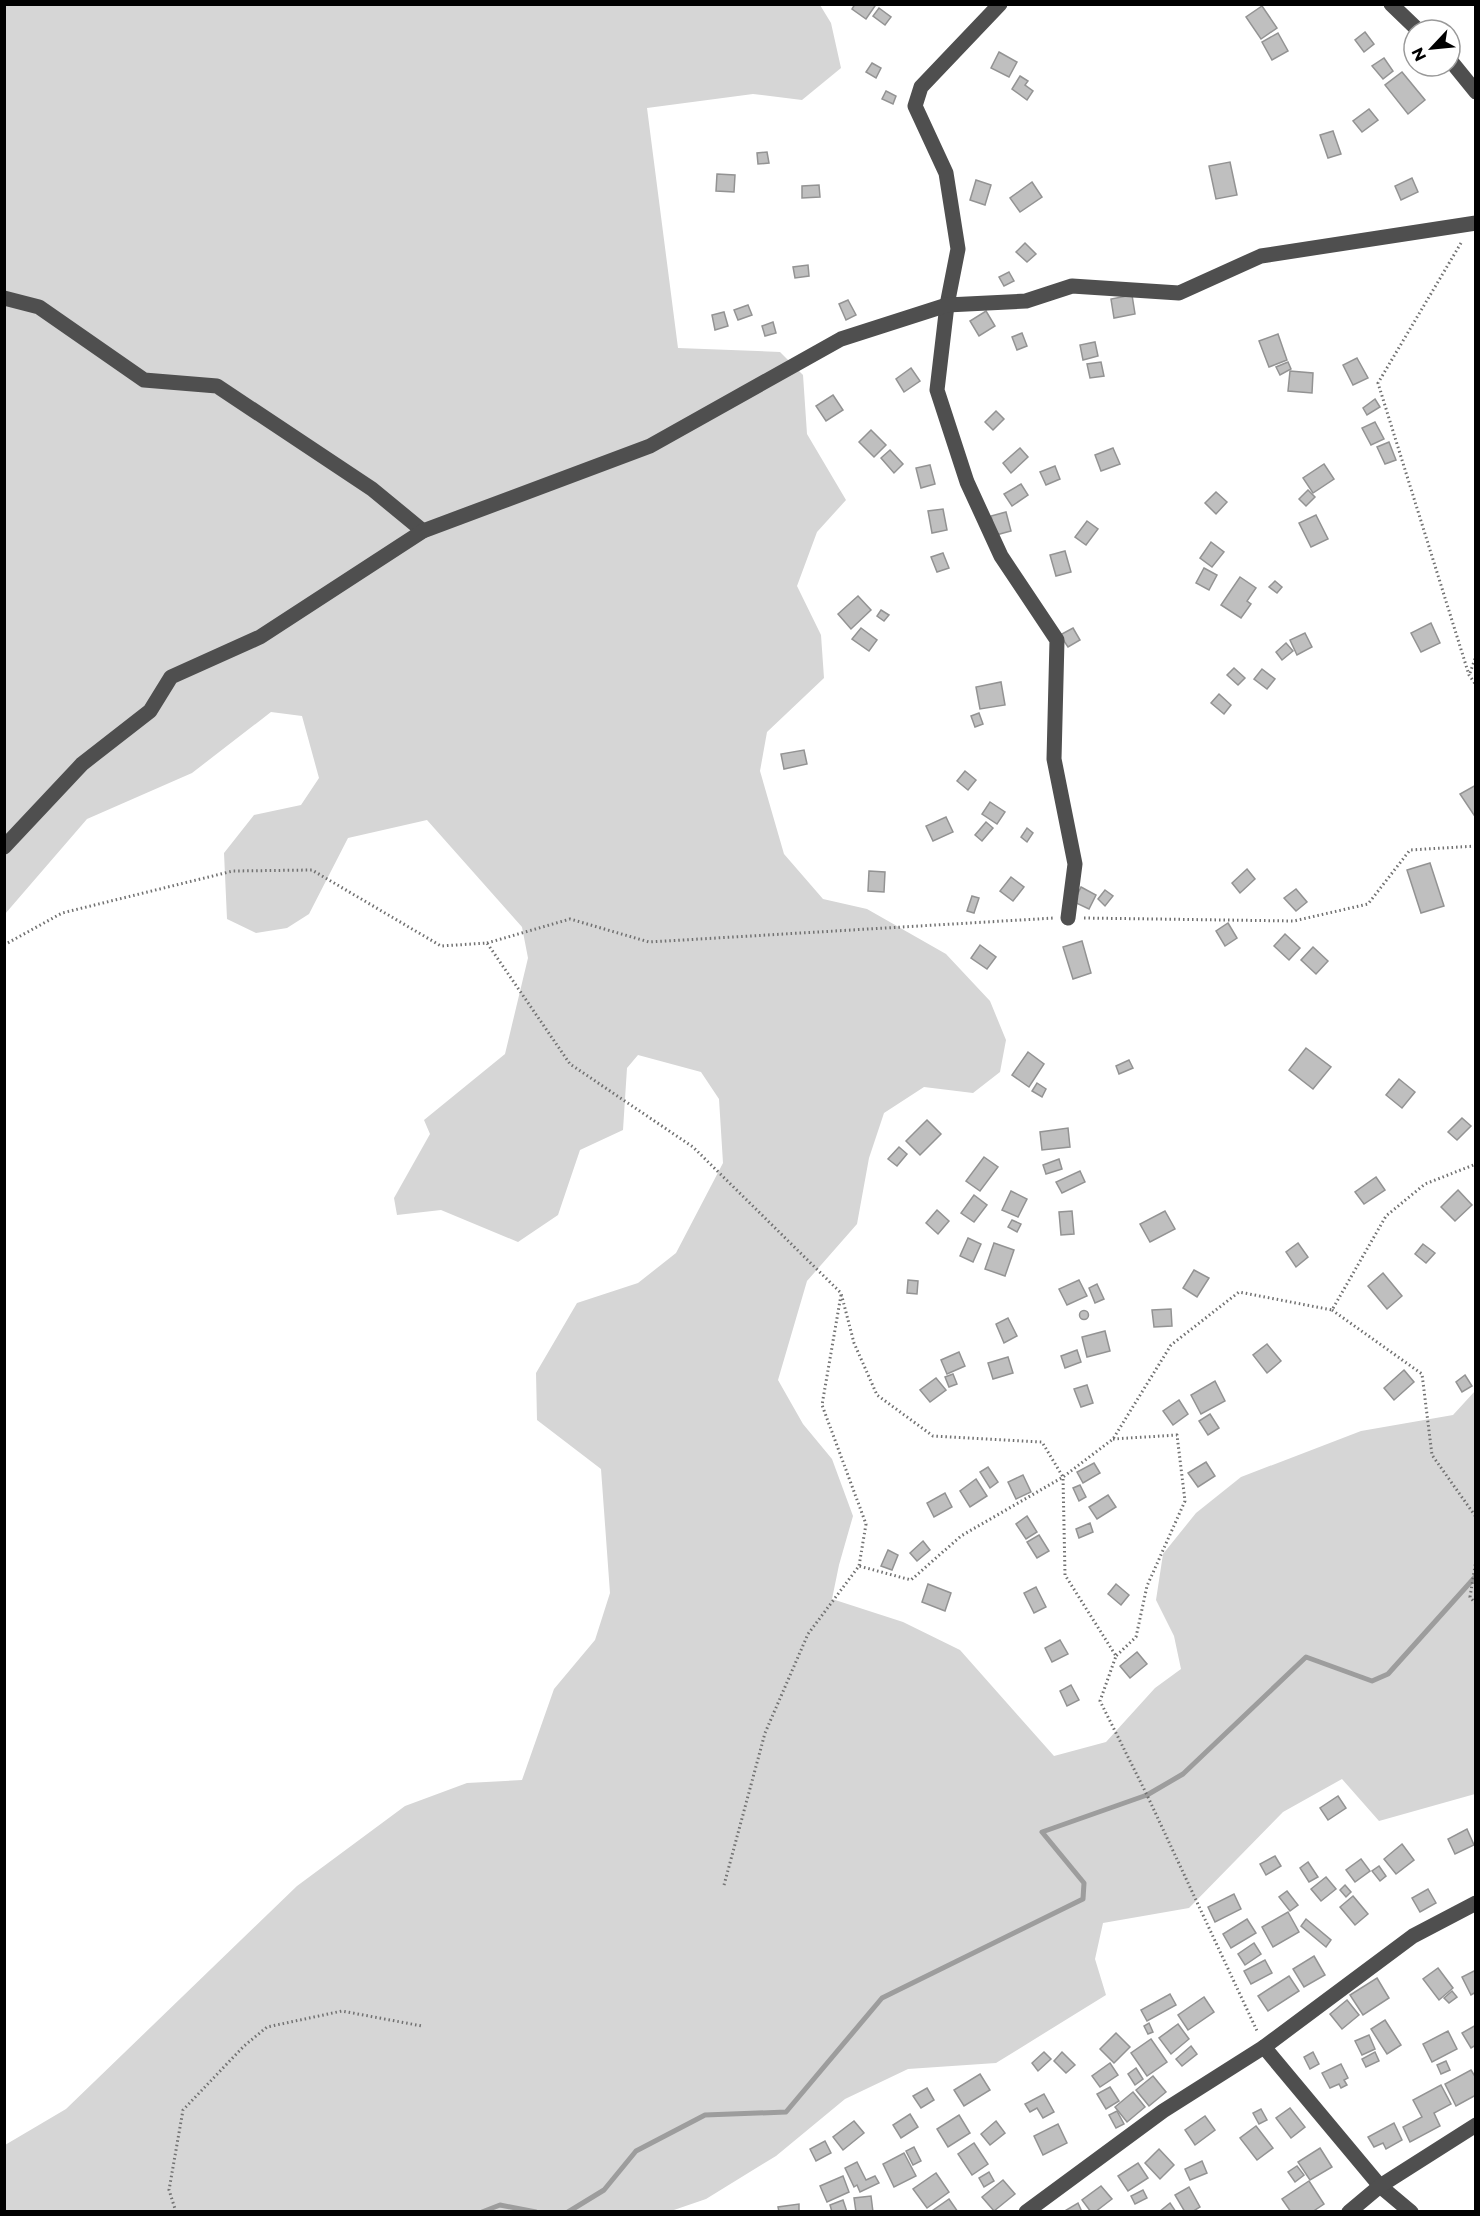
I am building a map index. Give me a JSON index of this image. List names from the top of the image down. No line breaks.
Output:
{"north":"bottom left"}
